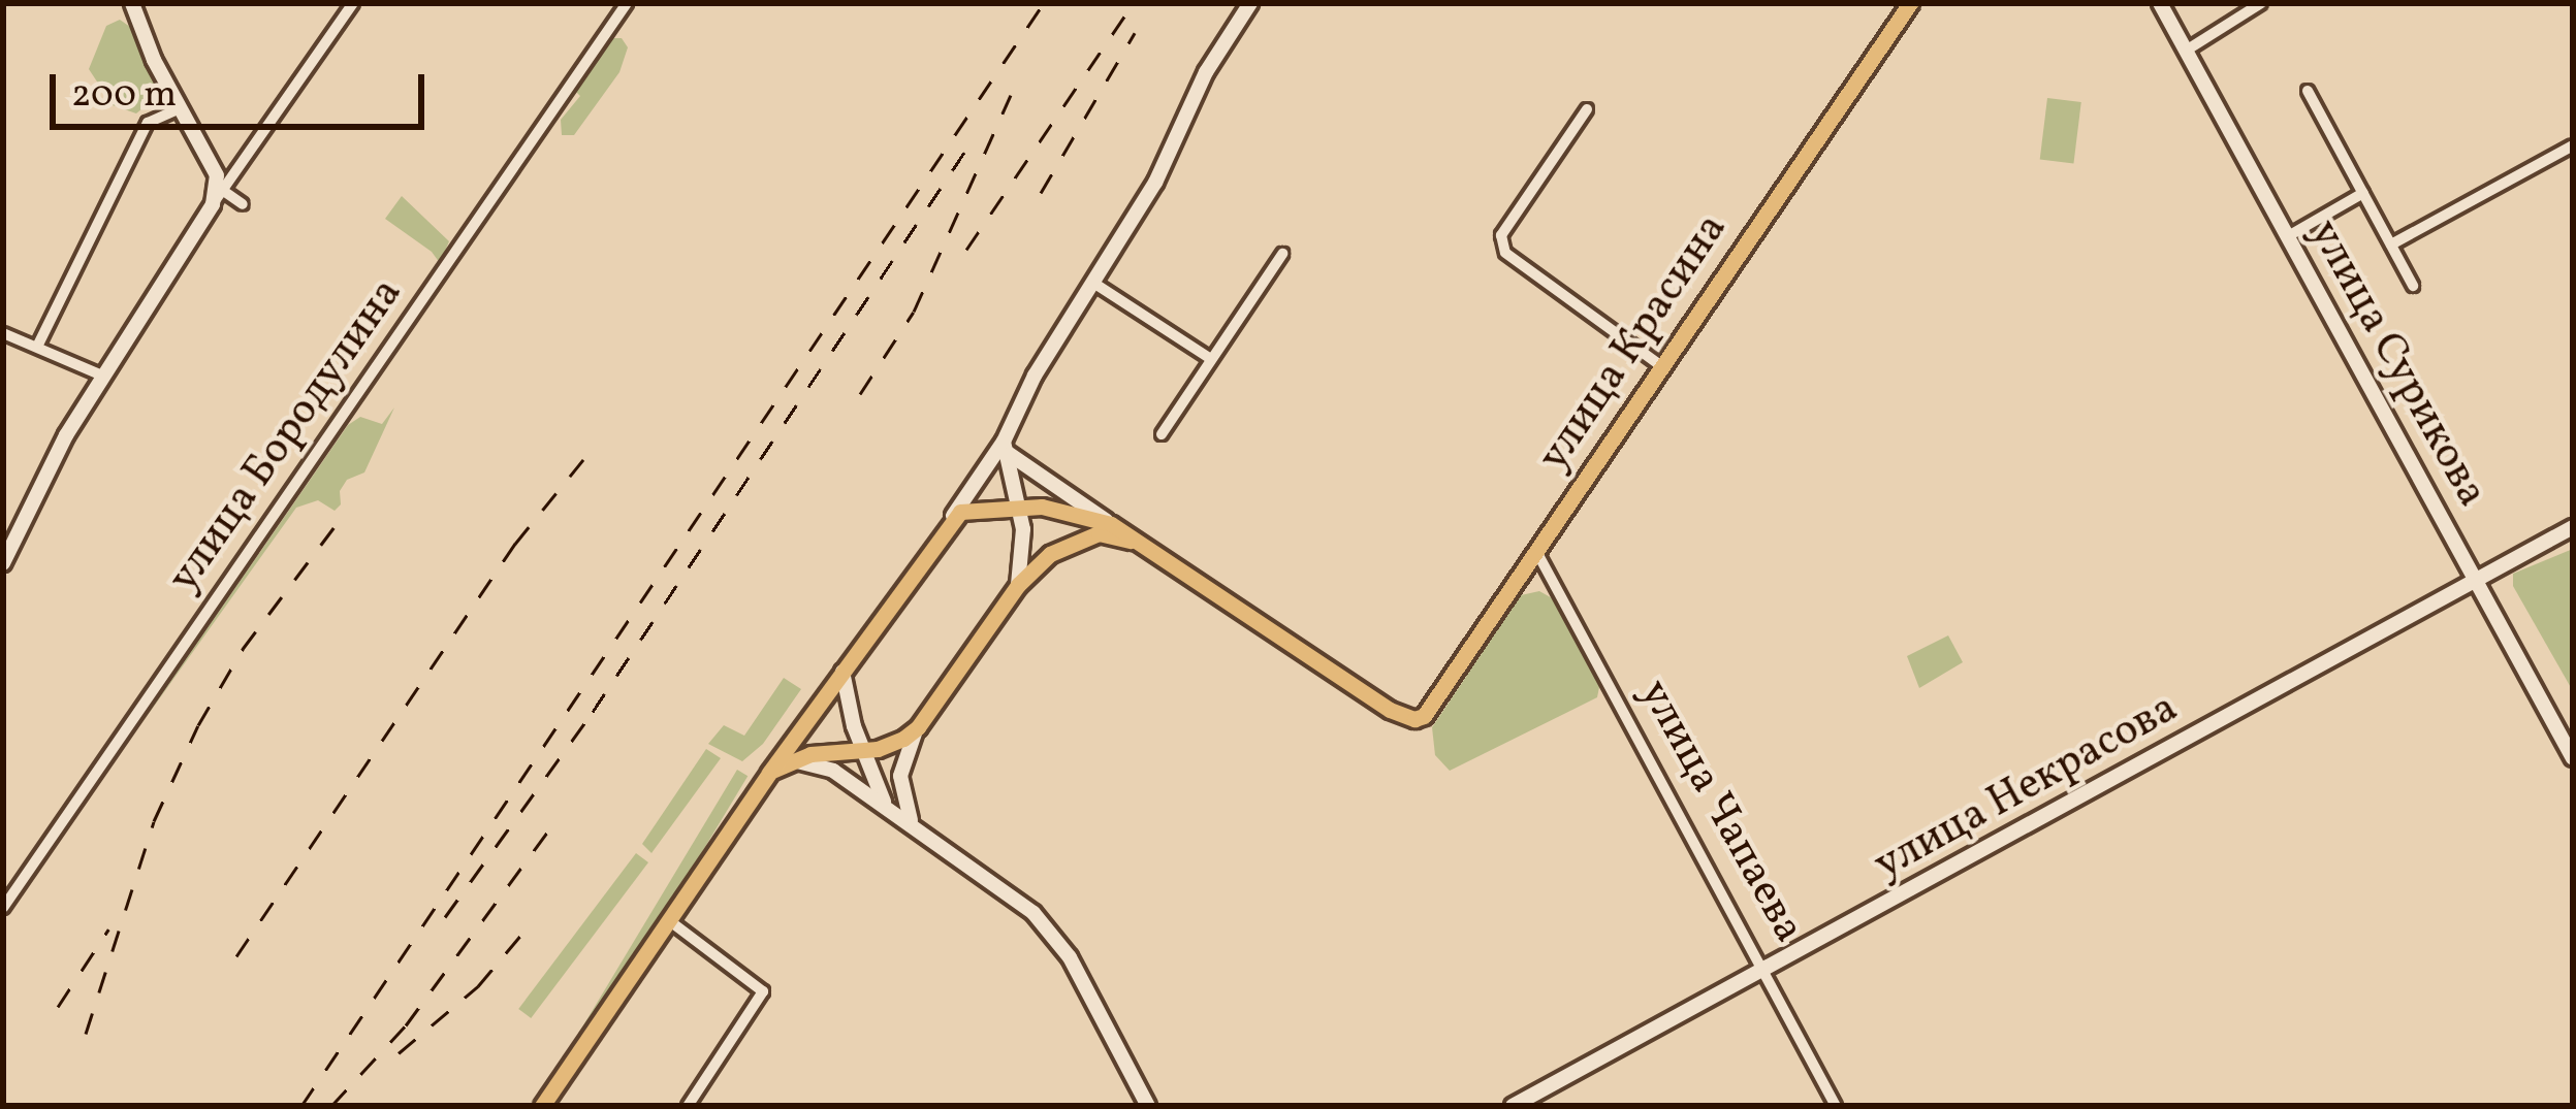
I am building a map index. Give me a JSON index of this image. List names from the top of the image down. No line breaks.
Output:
{"streets":{"main road":["улица Красина"],"street":["улица Сурикова","улица Бородулина","улица Некрасова","улица Чапаева"]},"crossings":[["улица Красина","улица Чапаева"],["улица Сурикова","улица Некрасова"],["улица Некрасова","улица Чапаева"]],"scale_bar":"200 m"}
